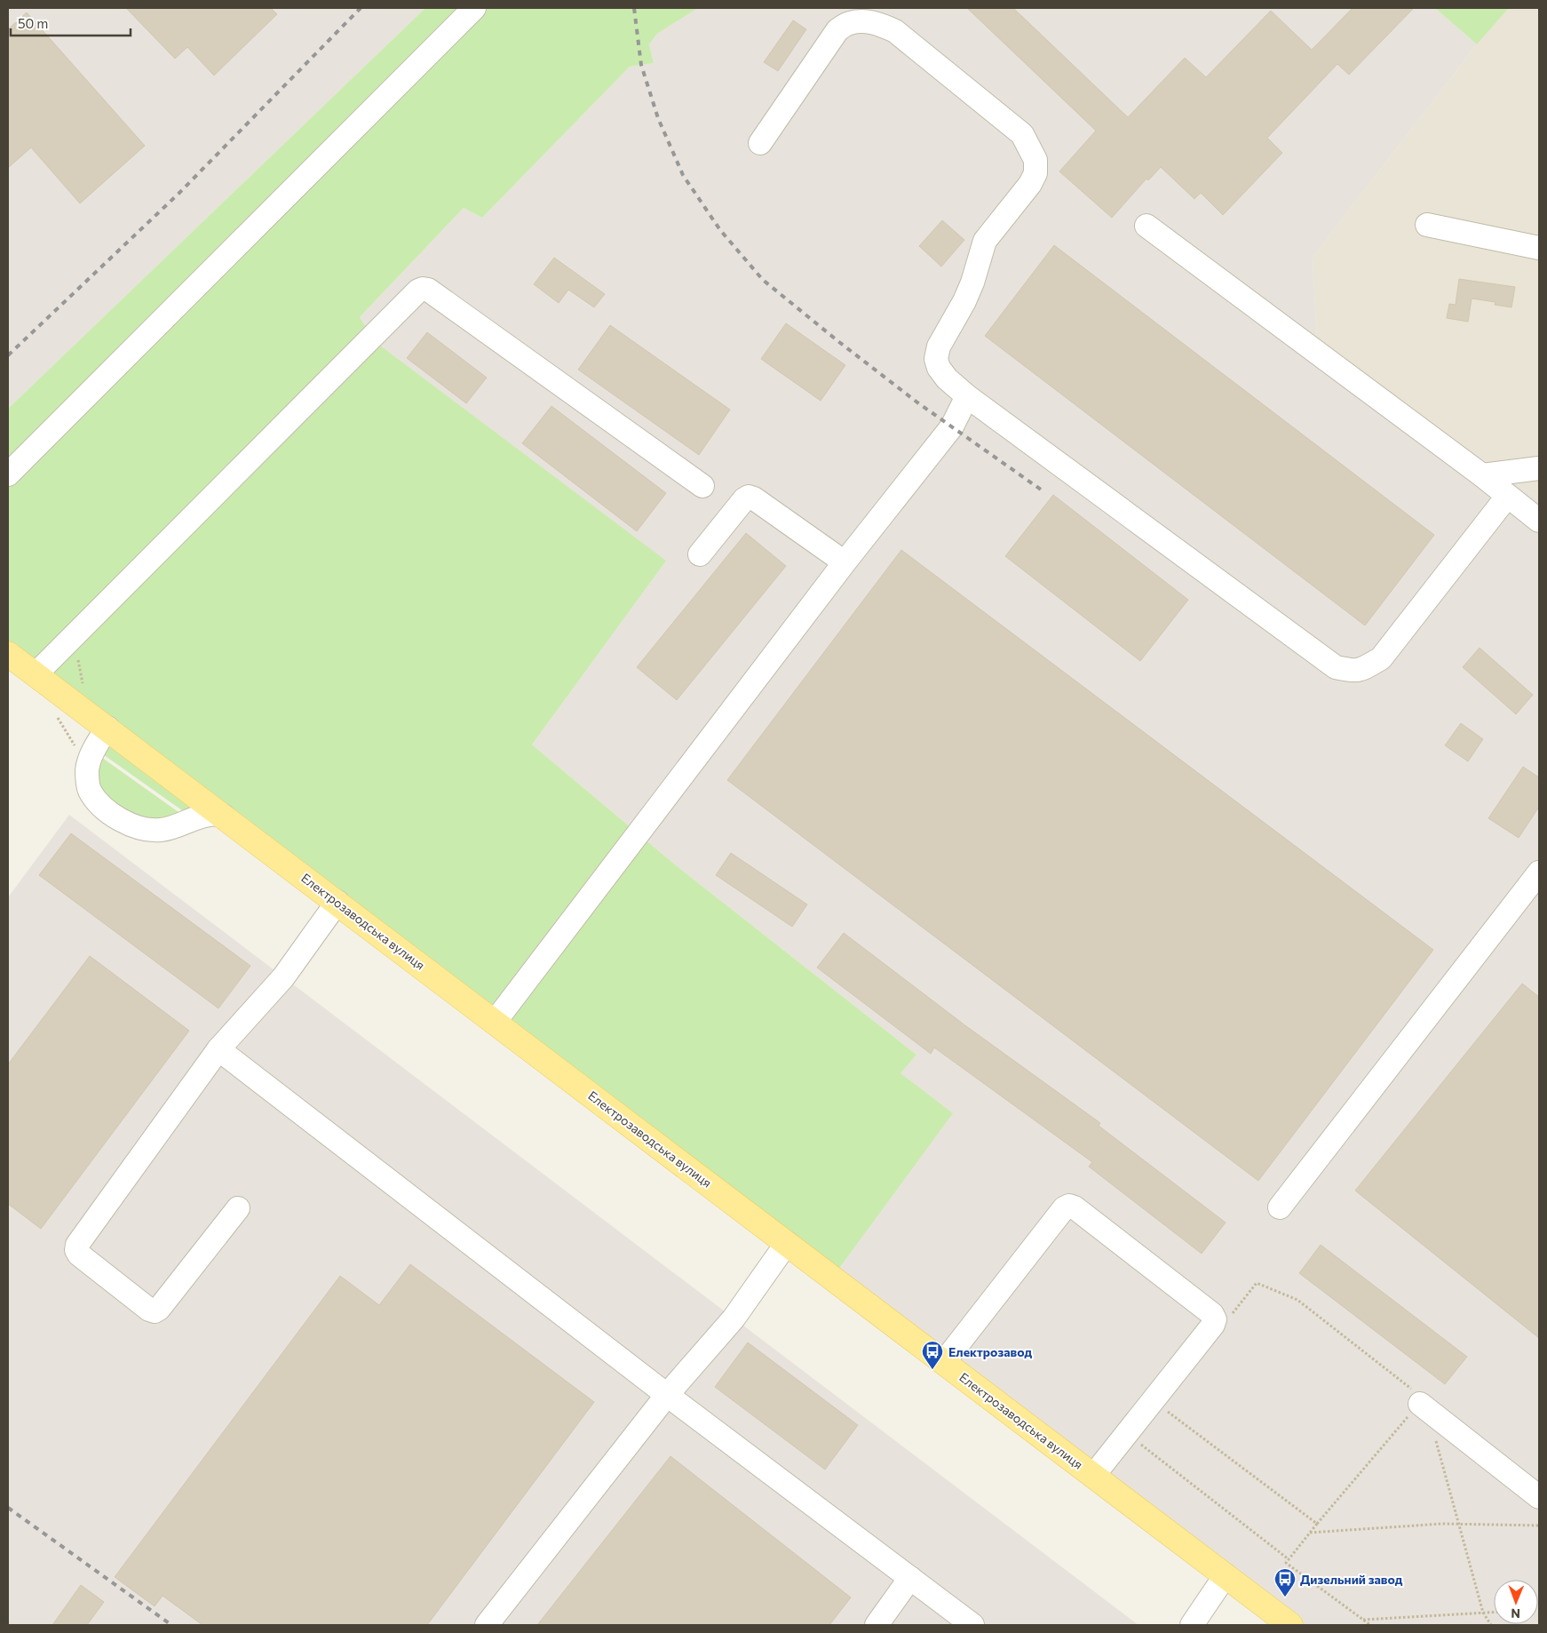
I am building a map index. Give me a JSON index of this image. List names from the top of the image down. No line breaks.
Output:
{"streets":{"main road":["Електрозаводська вулиця"]},"places":{"bus stop":["Електрозавод","Дизельний завод"]},"scale_bar":"50 m","north":"bottom"}
